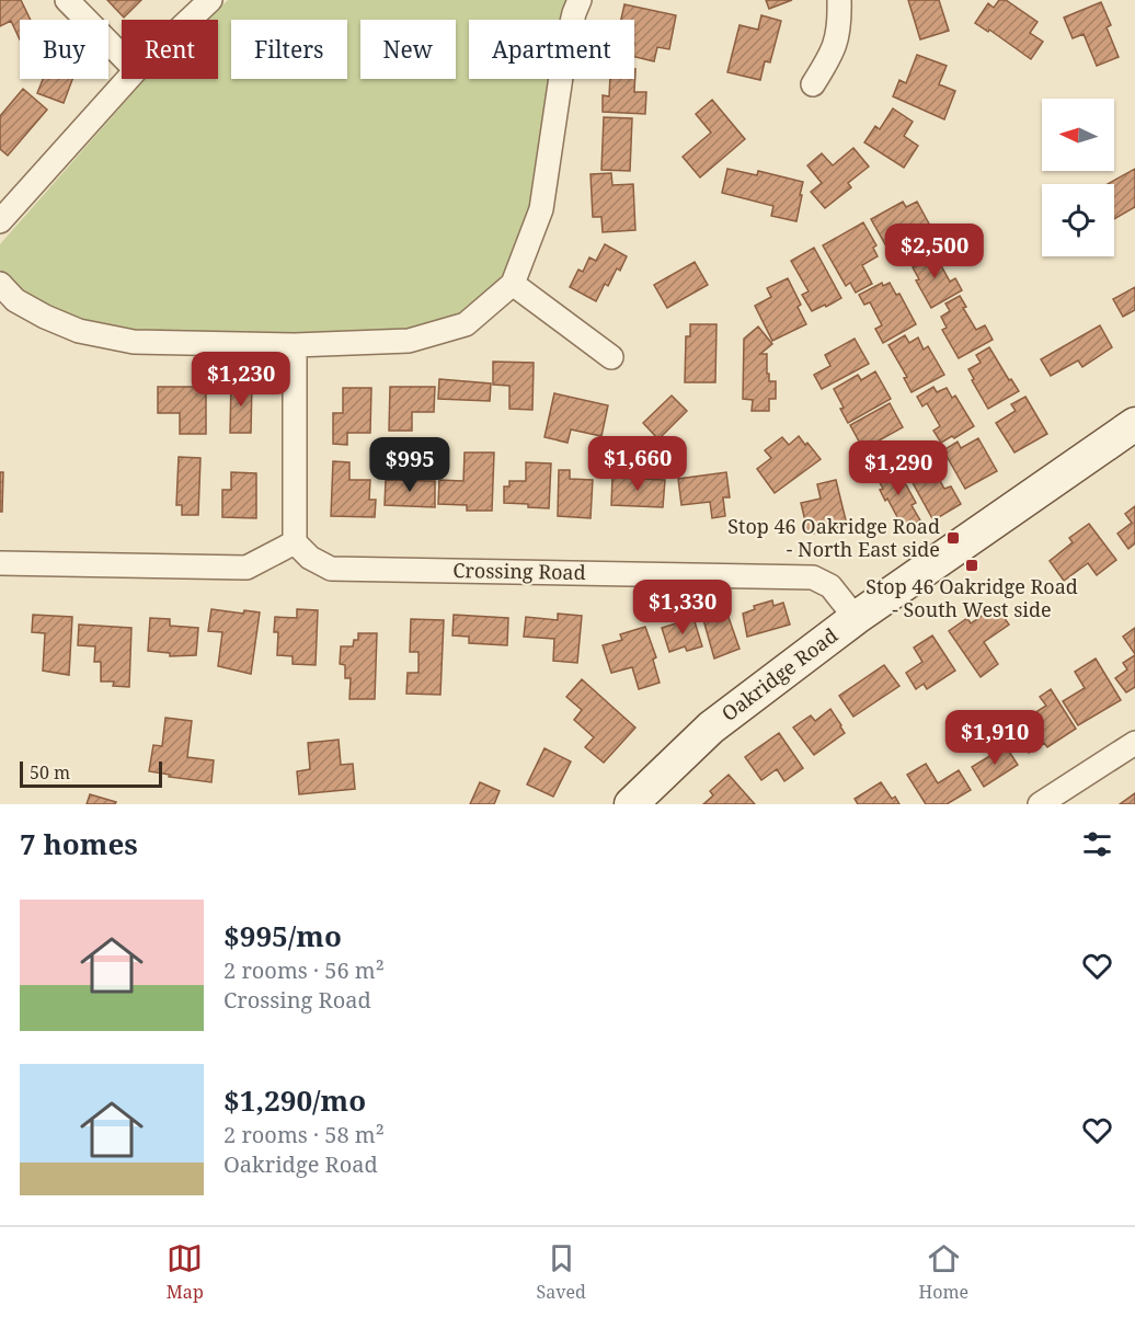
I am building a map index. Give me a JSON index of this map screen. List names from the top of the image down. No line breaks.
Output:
{"streets":{"street":["Crossing Road","Oakridge Road"]},"crossings":[["Crossing Road","Oakridge Road"]],"places":{"transit":["Stop 46 Oakridge Road - North East side","Stop 46 Oakridge Road - South West side"]},"scale_bar":"50 m","north":"left","page":{"chip":["Buy","Rent","Filters","New","Apartment"],"price":["$2,500","$1,230","$1,660","$995","$1,290","$1,330","$1,910"],"scale":"50 m","heading":"7 homes","list":[{"name":"$995/mo","note":"2 rooms · 56 m² · Crossing Road"},{"name":"$1,290/mo","note":"2 rooms · 58 m² · Oakridge Road"}],"tabs":["Map","Saved","Home"]}}
